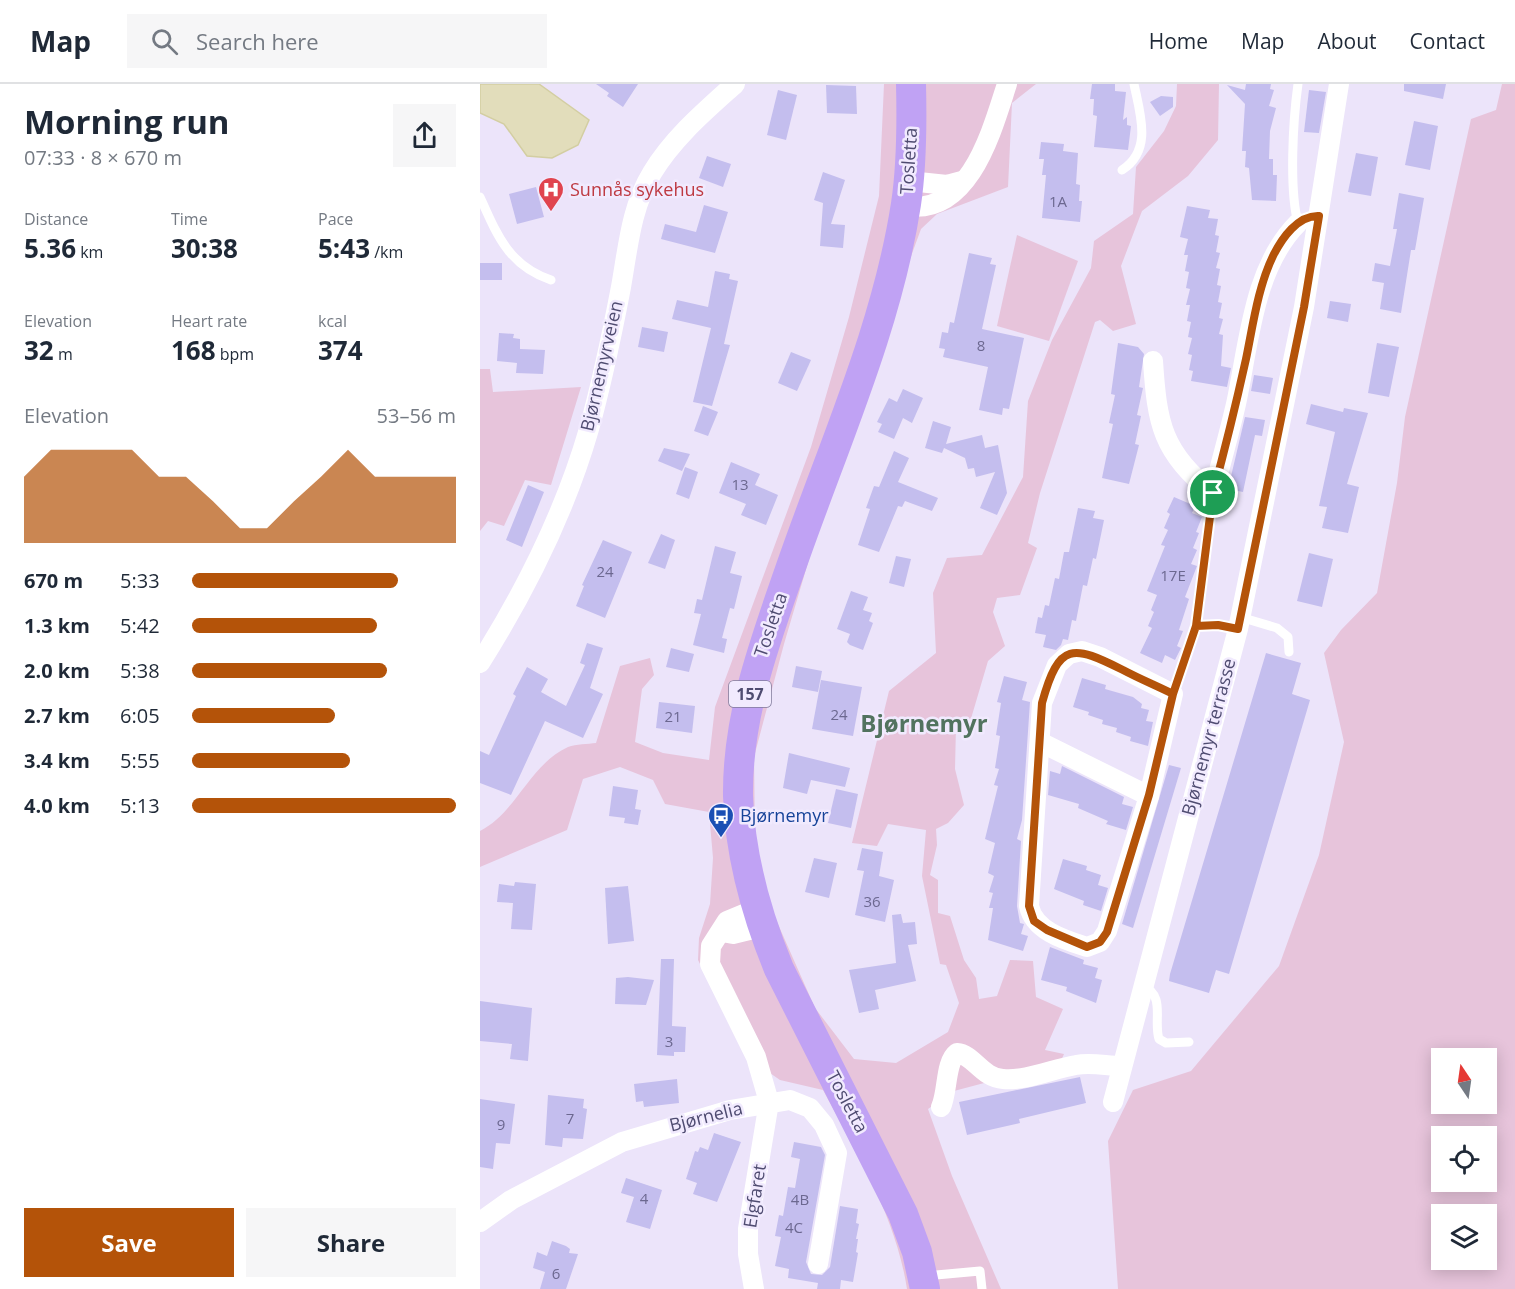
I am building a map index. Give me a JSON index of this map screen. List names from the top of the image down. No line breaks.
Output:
{"streets":{"main road":["Tosletta","157"],"street":["Bjørnemyrveien","Bjørnemyr terrasse","Bjørnelia","Elgfaret"]},"crossings":[["Tosletta","Bjørnelia"],["Bjørnelia","Elgfaret"]],"districts":["Bjørnemyr"],"places":{"hospital":["Sunnås sykehus"],"bus stop":["Bjørnemyr"]},"house_numbers":["1A","8","13","24","17E","24","21","36","3","7","9","4","4B","4C","6"],"north":"top","page":{"header":"Map","search":"Search here","nav":["Home","Map","About","Contact"],"heading":["Morning run","07:33 · 8 × 670 m"],"stats":[["Distance","5.36 km"],["Time","30:38"],["Pace","5:43 /km"],["Elevation","32 m"],["Heart rate","168 bpm"],["kcal","374"]],"chart":["Elevation","53–56 m"],"list":[{"name":"670 m","note":"5:33"},{"name":"1.3 km","note":"5:42"},{"name":"2.0 km","note":"5:38"},{"name":"2.7 km","note":"6:05"},{"name":"3.4 km","note":"5:55"},{"name":"4.0 km","note":"5:13"}],"buttons":["Save","Share"]}}
